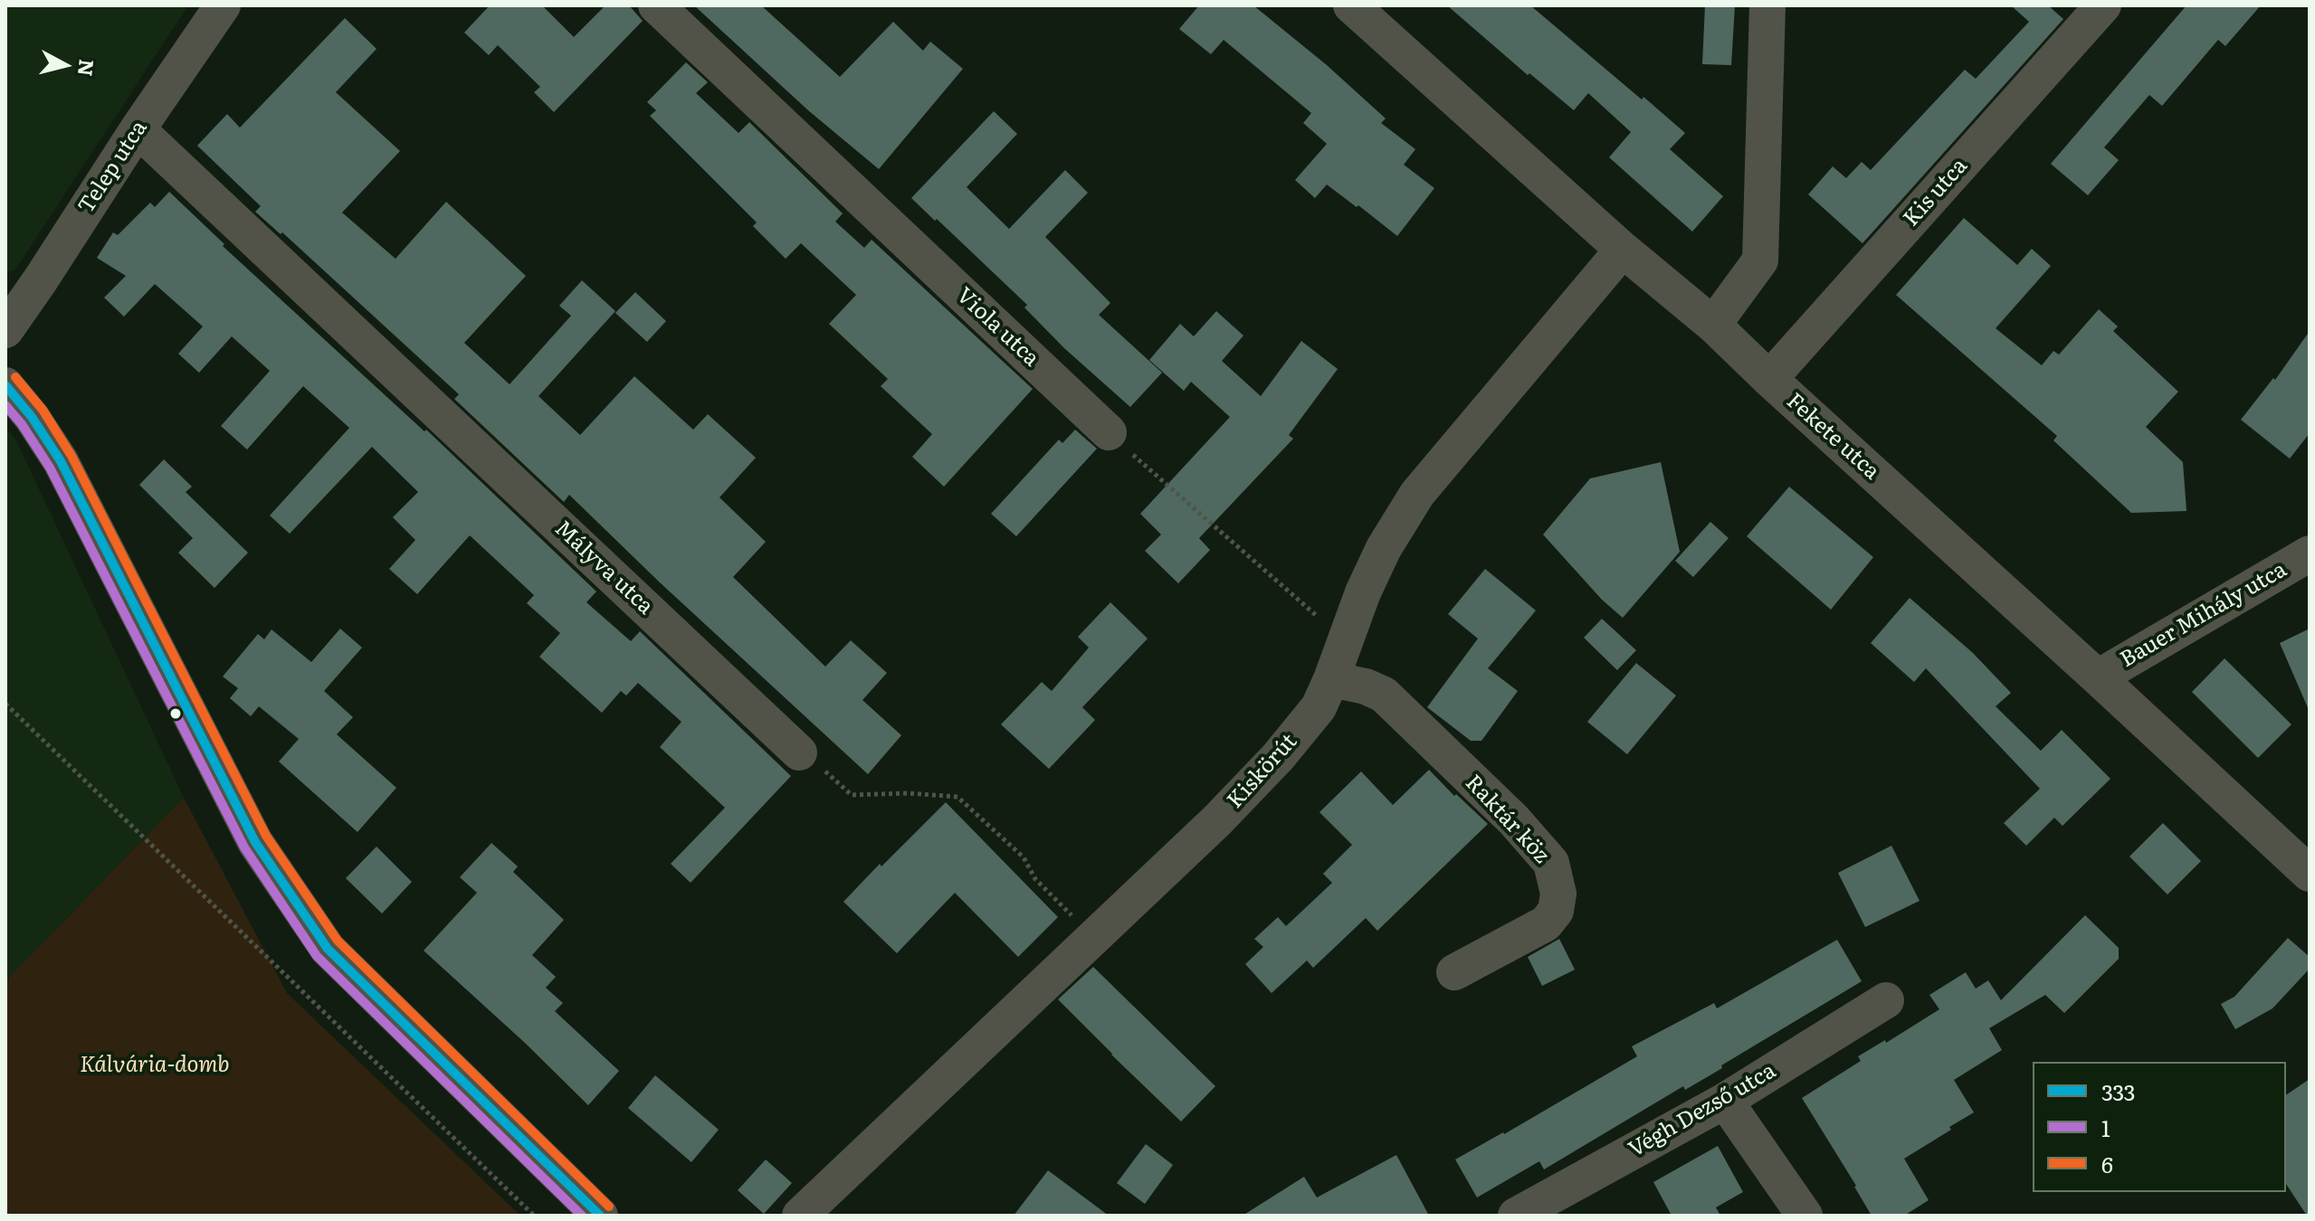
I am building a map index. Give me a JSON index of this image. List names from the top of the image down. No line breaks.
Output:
{"streets":{"street":["Telep utca","Kis utca","Viola utca","Fekete utca","Mályva utca","Bauer Mihály utca","Kiskörút","Raktár köz","Végh Dezső utca"]},"crossings":[["Telep utca","Mályva utca"],["Kis utca","Fekete utca"],["Fekete utca","Bauer Mihály utca"],["Fekete utca","Kiskörút"],["Kiskörút","Raktár köz"]],"parks":["Kálvária-domb"],"lines":["transit line 6","transit line 333","transit line 1"],"legend":["333","1","6"],"north":"right"}
